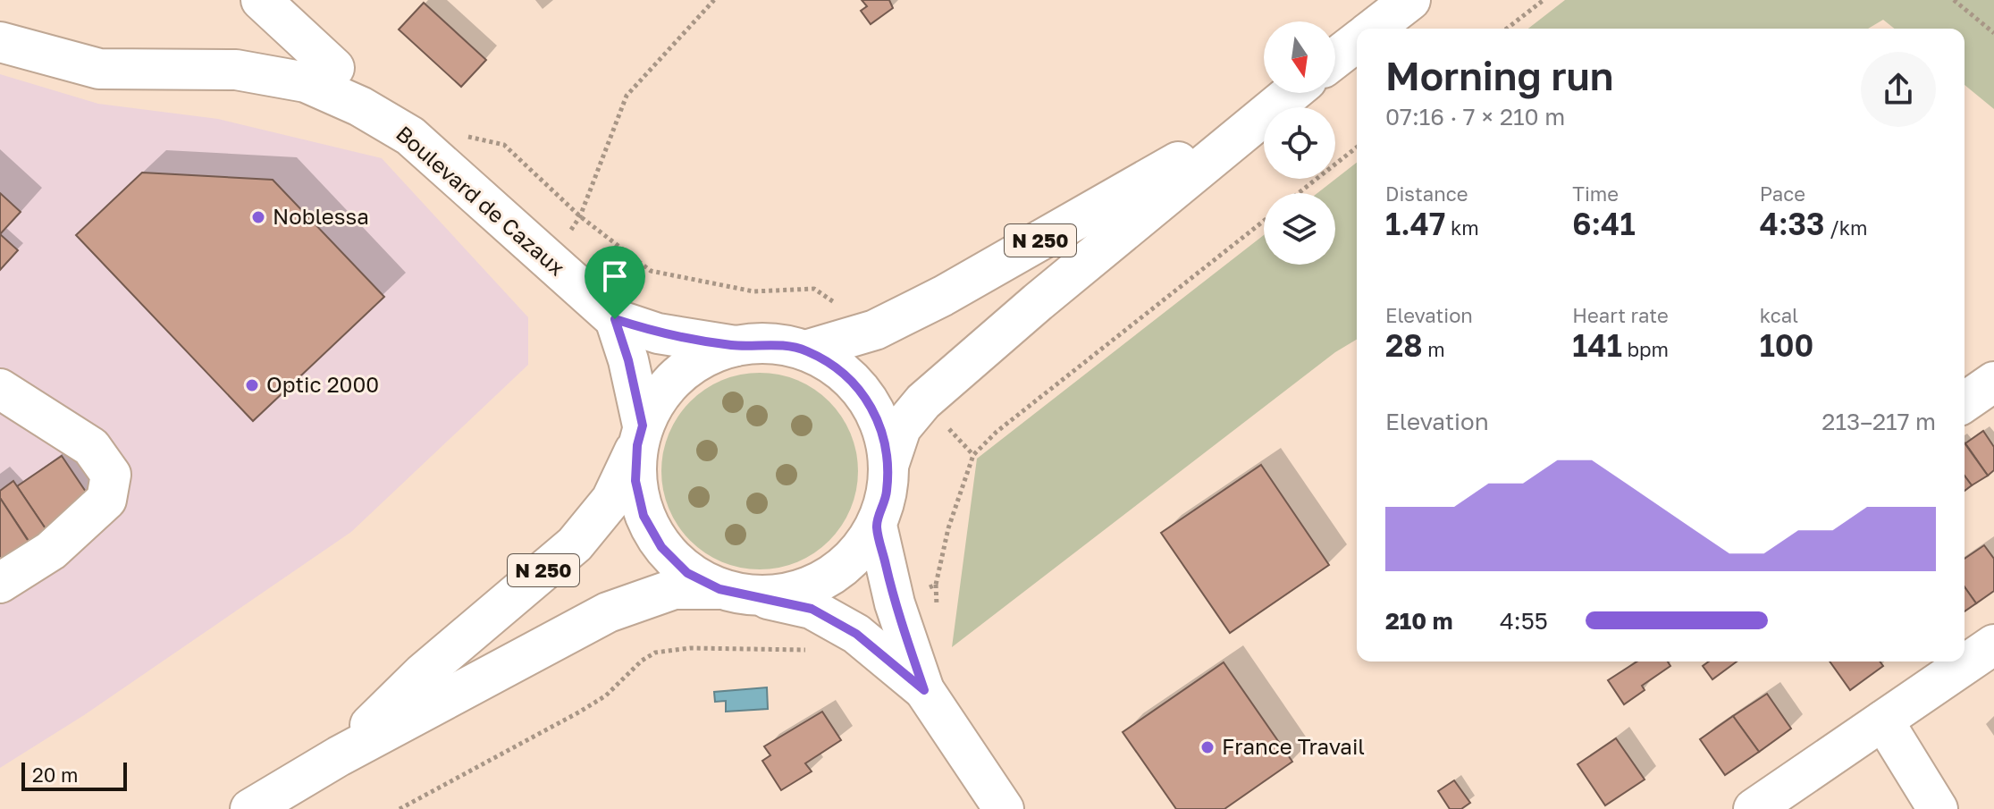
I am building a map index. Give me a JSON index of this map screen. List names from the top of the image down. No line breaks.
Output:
{"streets":{"main road":["Boulevard de Cazaux","N 250"]},"crossings":[["Boulevard de Cazaux","N 250"]],"places":["Noblessa","Optic 2000","France Travail"],"scale_bar":"20 m","north":"bottom","page":{"heading":["Morning run","07:16 · 7 × 210 m"],"stats":[["Distance","1.47 km"],["Time","6:41"],["Pace","4:33 /km"],["Elevation","28 m"],["Heart rate","141 bpm"],["kcal","100"]],"chart":["Elevation","213–217 m"],"list":[{"name":"210 m","note":"4:55"}],"scale":"20 m"}}
